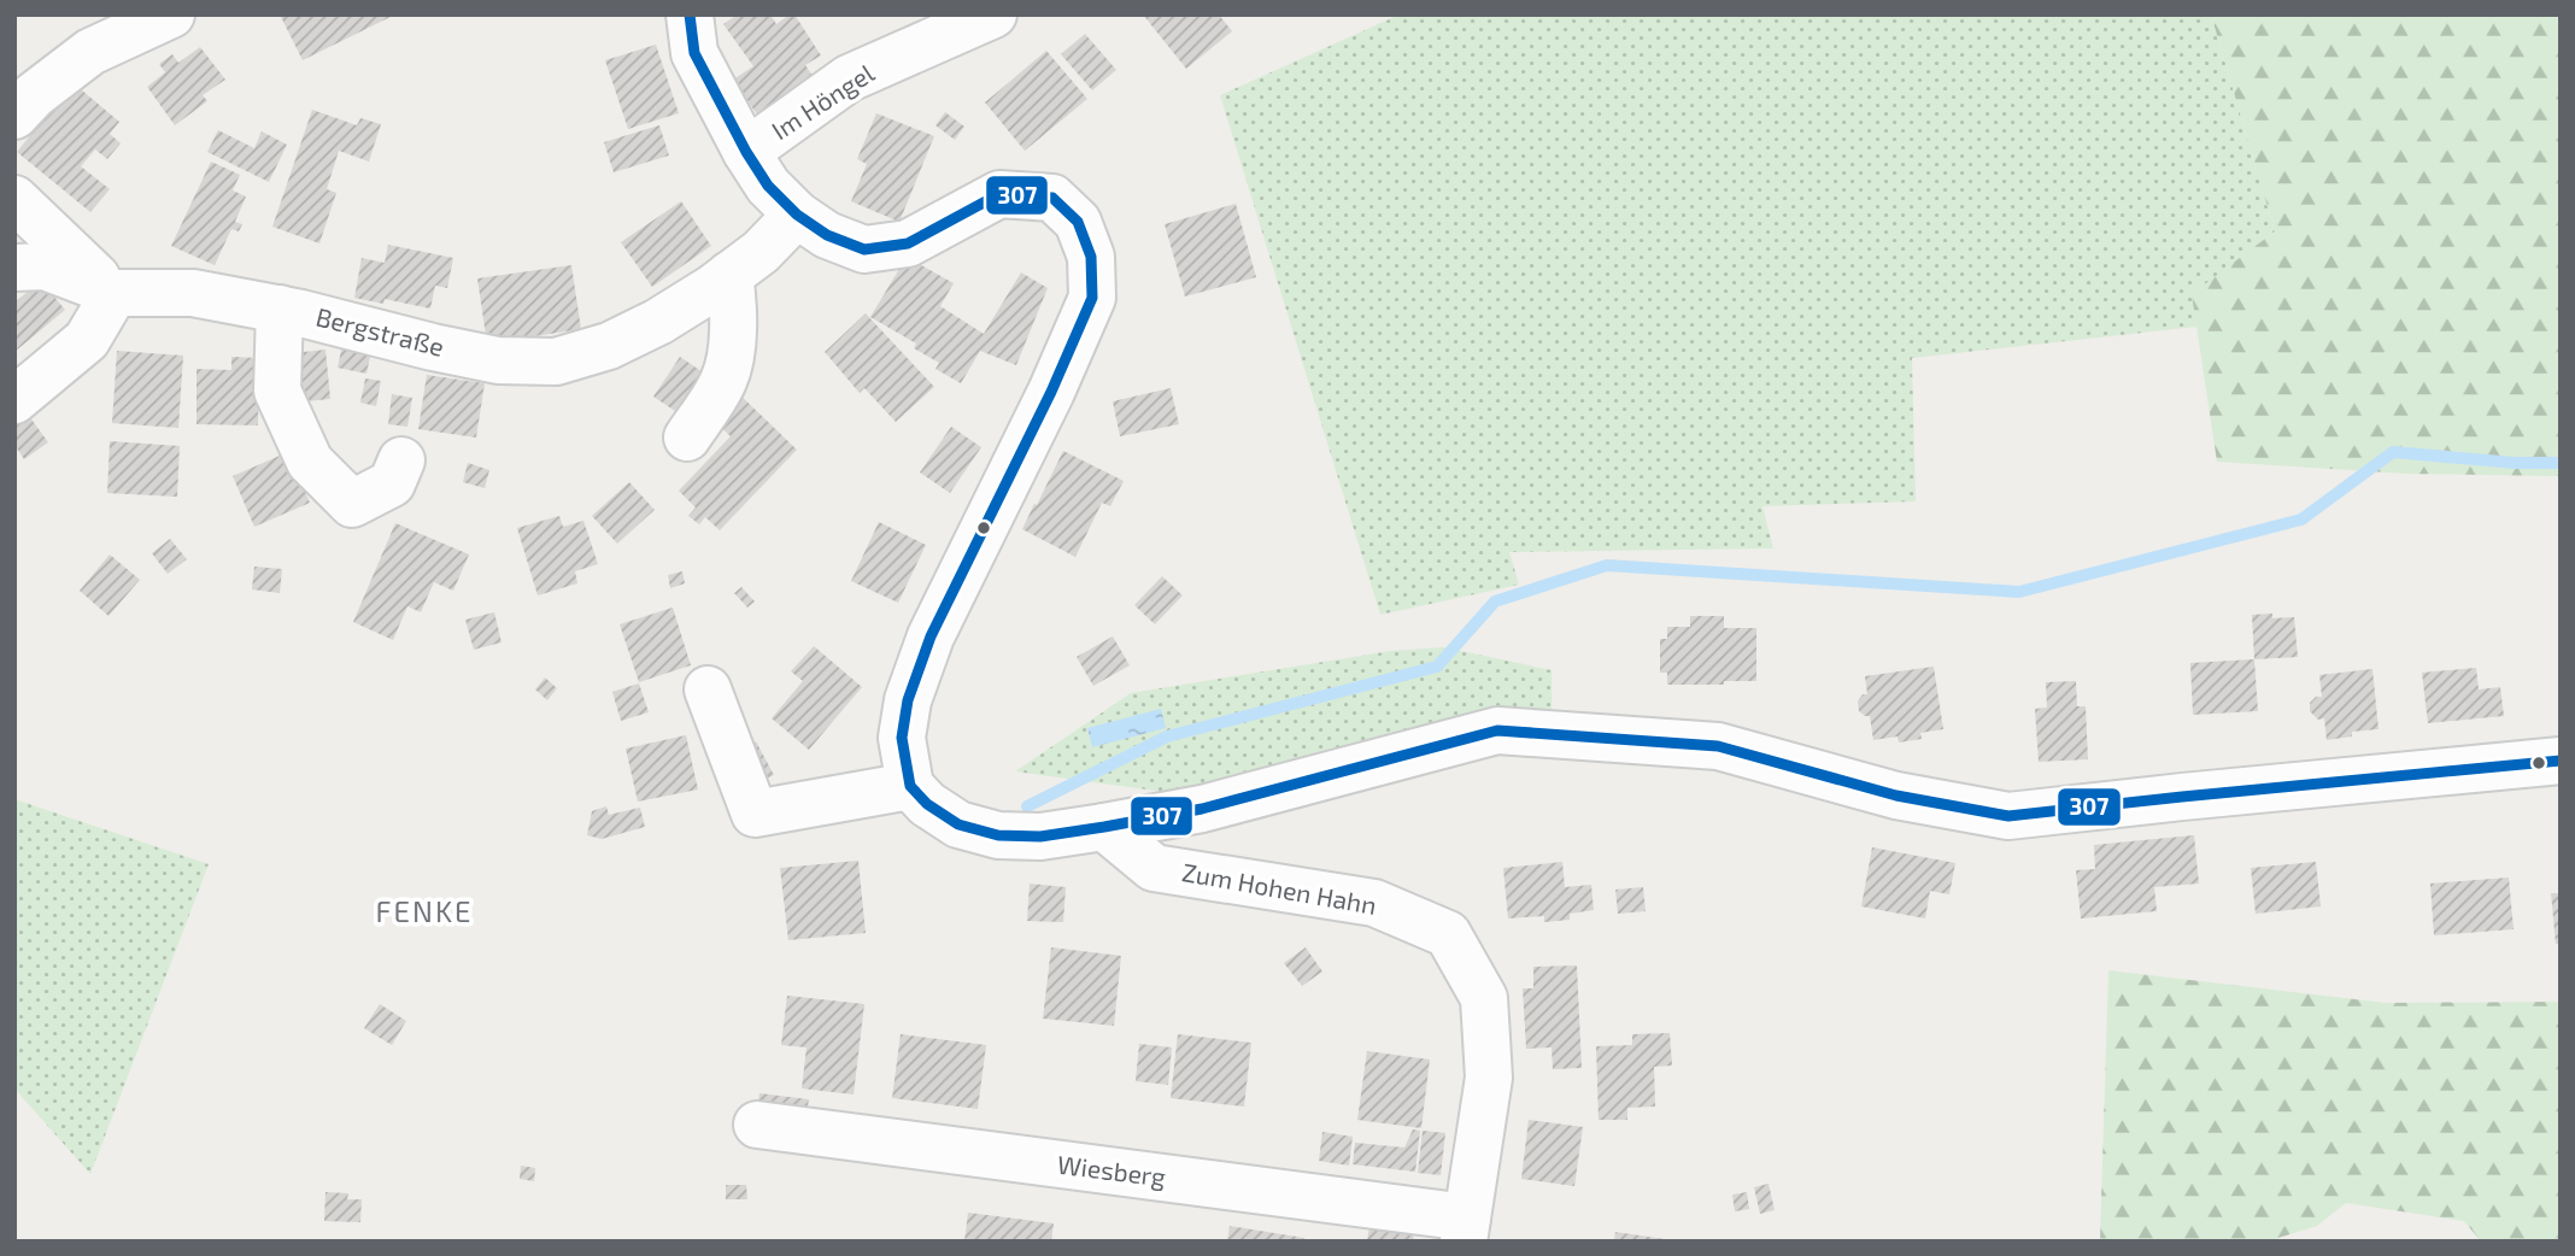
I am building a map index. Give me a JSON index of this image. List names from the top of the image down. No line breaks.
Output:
{"streets":{"street":["Im Höngel","Bergstraße","Zum Hohen Hahn","Wiesberg"]},"crossings":[["Zum Hohen Hahn","Wiesberg"]],"districts":["FENKE"],"lines":["transit line 307"]}
